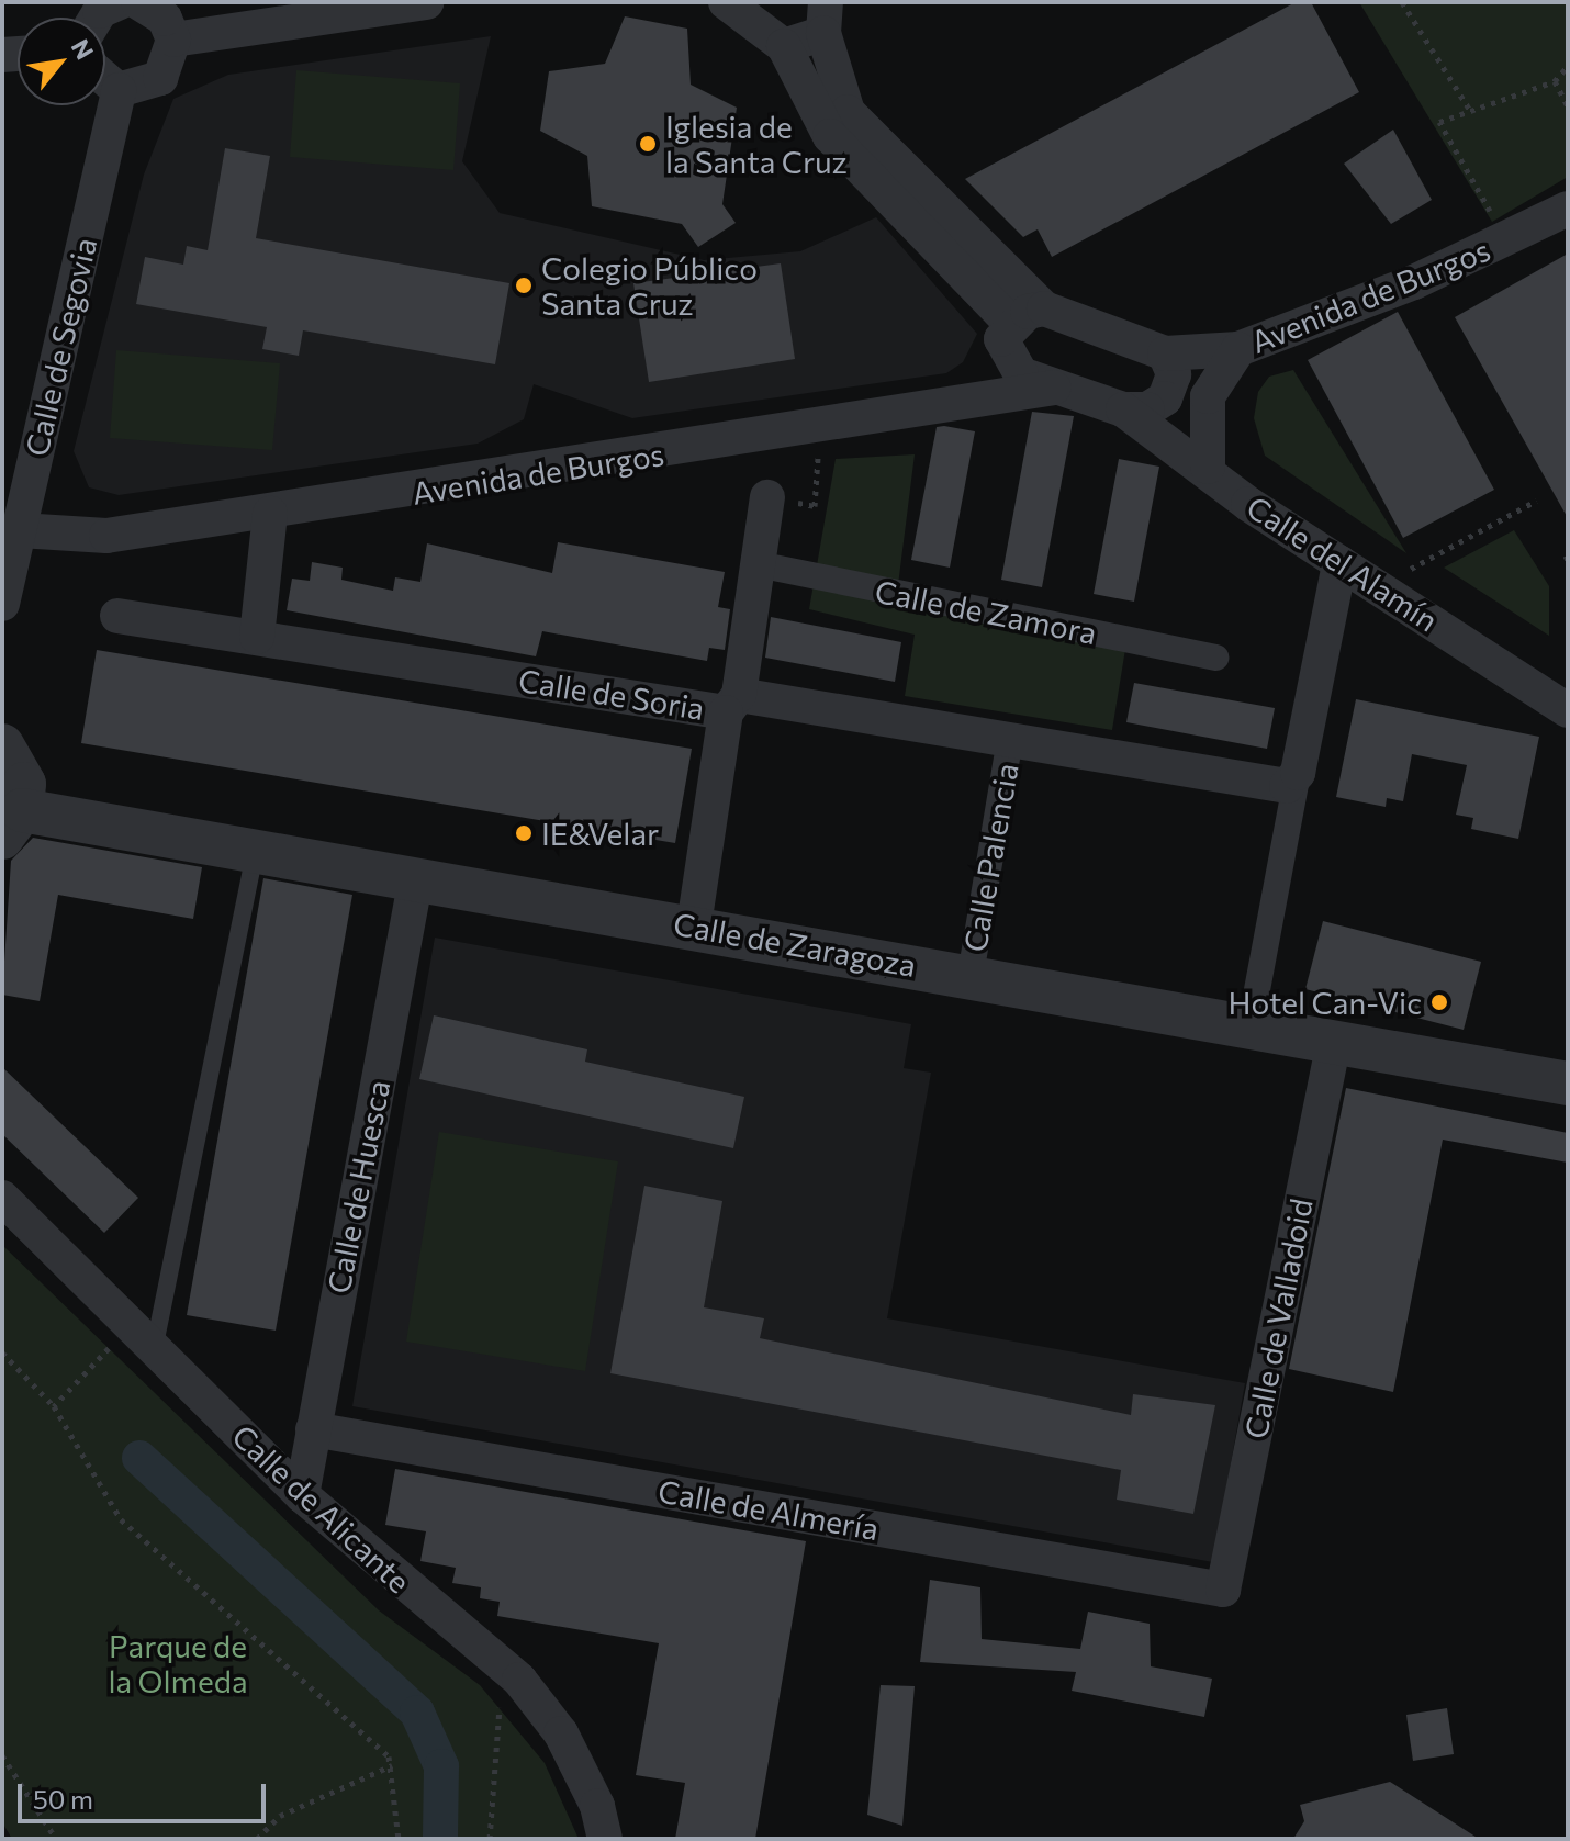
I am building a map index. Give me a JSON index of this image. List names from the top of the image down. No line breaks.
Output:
{"streets":{"street":["Avenida de Burgos","Calle de Segovia","Calle del Alamín","Calle de Zamora","Calle de Soria","Calle Palencia","Calle de Zaragoza","Calle de Huesca","Calle de Valladoid","Calle de Alicante","Calle de Almería"]},"crossings":[["Avenida de Burgos","Calle de Segovia"],["Avenida de Burgos","Calle del Alamín"],["Calle de Soria","Calle Palencia"],["Calle Palencia","Calle de Zaragoza"],["Calle de Zaragoza","Calle de Huesca"],["Calle de Zaragoza","Calle de Valladoid"],["Calle de Huesca","Calle de Alicante"],["Calle de Huesca","Calle de Almería"],["Calle de Valladoid","Calle de Almería"]],"parks":["Parque de la Olmeda"],"places":["Iglesia de la Santa Cruz","Colegio Público Santa Cruz","IE&Velar","Hotel Can-Vic"],"scale_bar":"50 m","north":"top right"}
